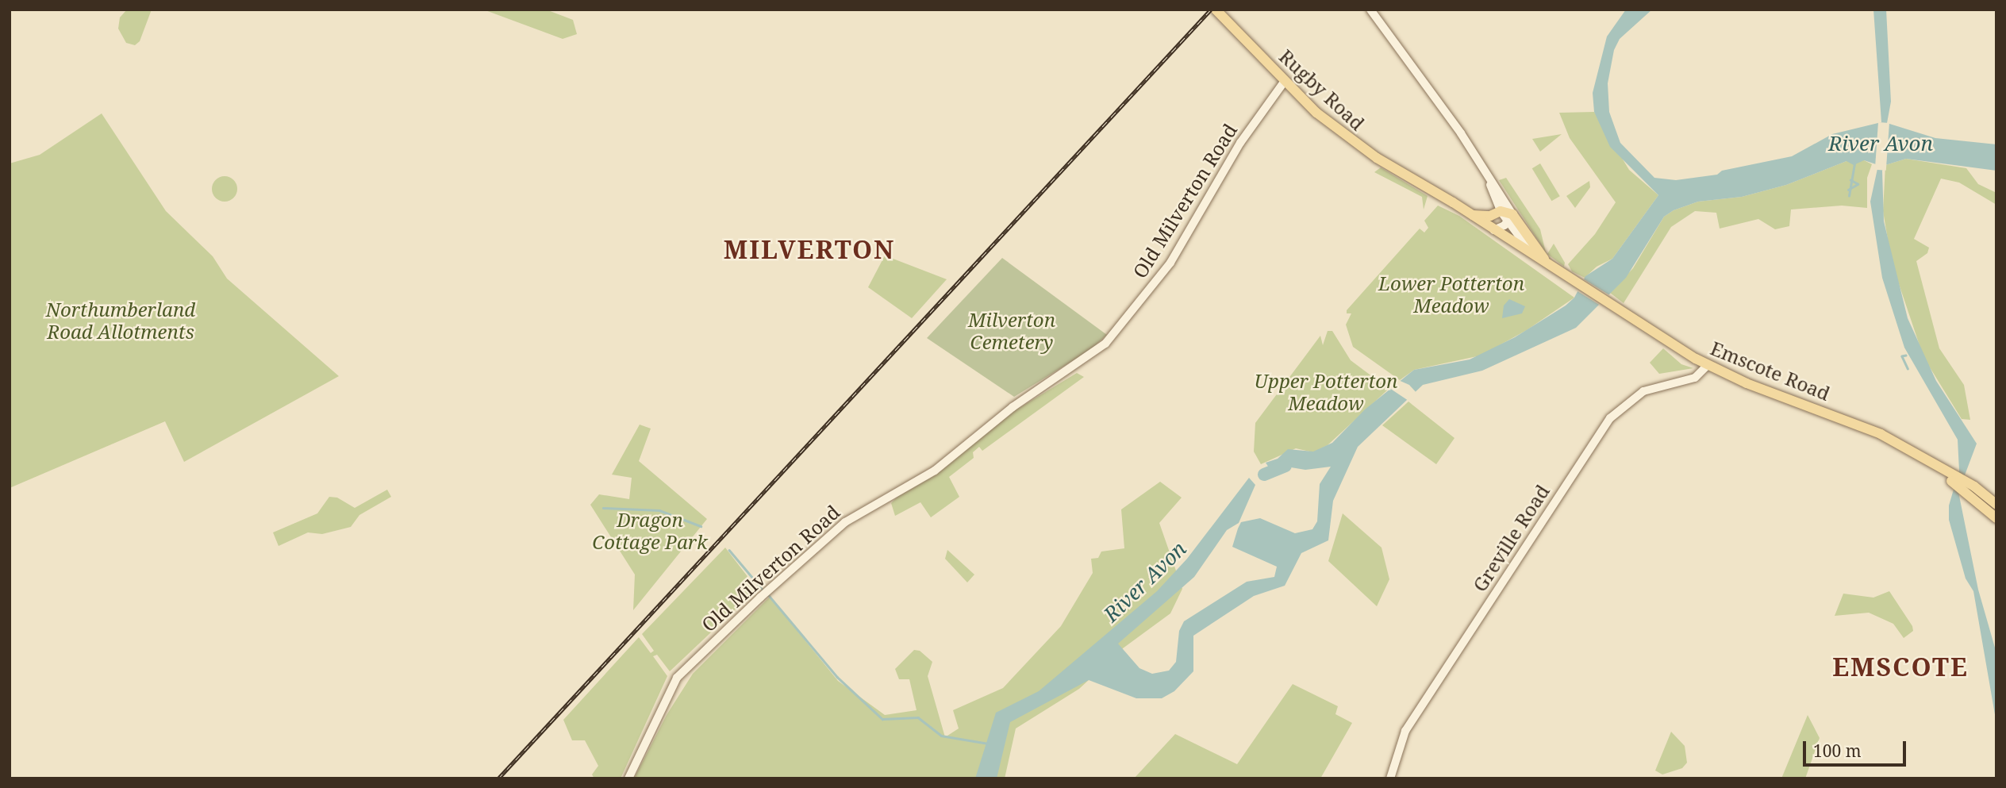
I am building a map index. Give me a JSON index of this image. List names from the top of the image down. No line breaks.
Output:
{"streets":{"main road":["Rugby Road","Emscote Road"],"street":["Old Milverton Road","Greville Road"]},"crossings":[["Rugby Road","Old Milverton Road"],["Rugby Road","Emscote Road"],["Emscote Road","Greville Road"]],"districts":["MILVERTON","EMSCOTE"],"water":["River Avon"],"parks":["Lower Potterton Meadow","Northumberland Road Allotments","Milverton Cemetery","Upper Potterton Meadow","Dragon Cottage Park"],"scale_bar":"100 m"}
